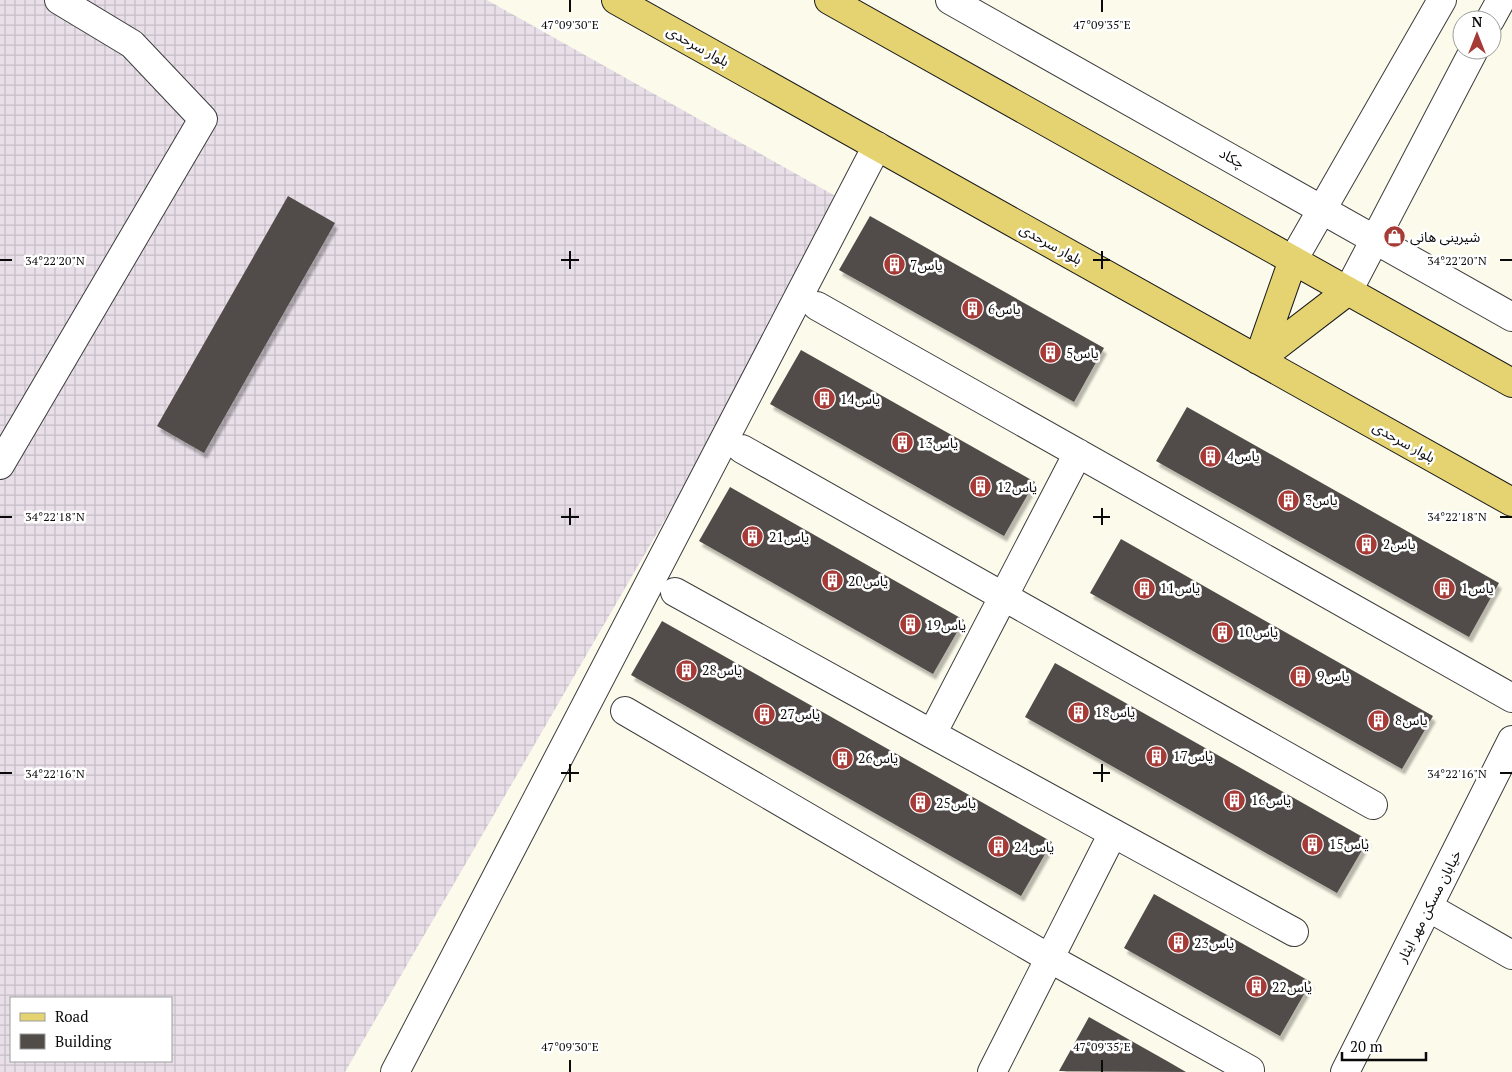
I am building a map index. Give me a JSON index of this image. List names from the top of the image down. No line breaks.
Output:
{"streets":{"main road":["بلوار سرحدی"],"street":["چکاد","خیابان مسکن مهر ایثار"]},"places":{"shop":["شیرینی هانی"],"building":["یاس7","یاس6","یاس5","یاس14","یاس13","یاس4","یاس12","یاس3","یاس21","یاس2","یاس20","یاس11","یاس1","یاس19","یاس10","یاس28","یاس9","یاس18","یاس27","یاس8","یاس17","یاس26","یاس16","یاس25","یاس15","یاس24","یاس23","یاس22"]},"legend":["Road","Building"],"scale_bar":"20 m","north":"top","coordinates":["47°09'30\"E","47°09'35\"E","34°22'20\"N","34°22'18\"N","34°22'16\"N"]}
